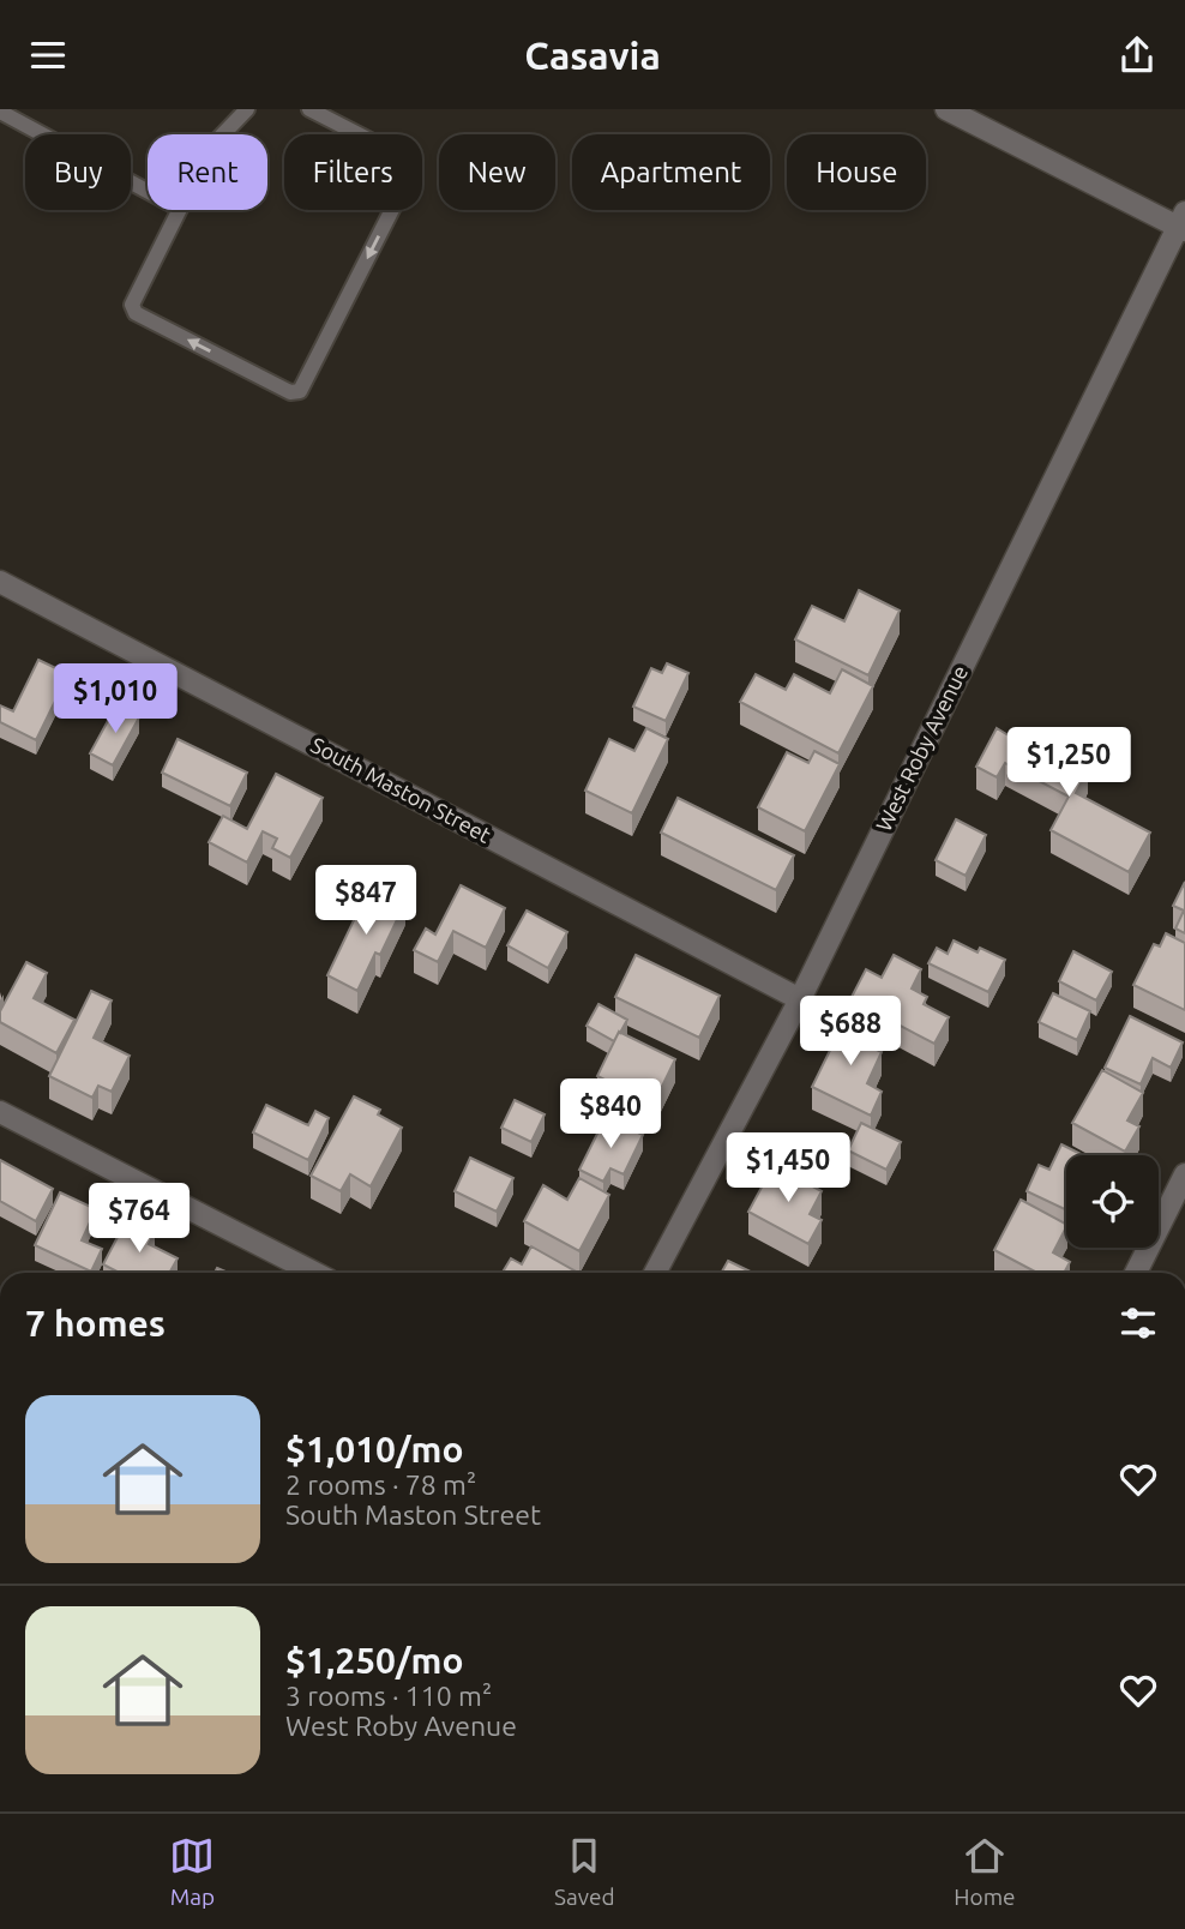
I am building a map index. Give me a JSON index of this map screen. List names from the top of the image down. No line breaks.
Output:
{"streets":{"street":["West Roby Avenue","South Maston Street"]},"crossings":[["West Roby Avenue","South Maston Street"]],"page":{"header":"Casavia","chip":["Buy","Rent","Filters","New","Apartment","House"],"price":["$1,010","$1,250","$847","$688","$840","$1,450","$764"],"heading":"7 homes","list":[{"name":"$1,010/mo","note":"2 rooms · 78 m² · South Maston Street"},{"name":"$1,250/mo","note":"3 rooms · 110 m² · West Roby Avenue"}],"tabs":["Map","Saved","Home"]}}
